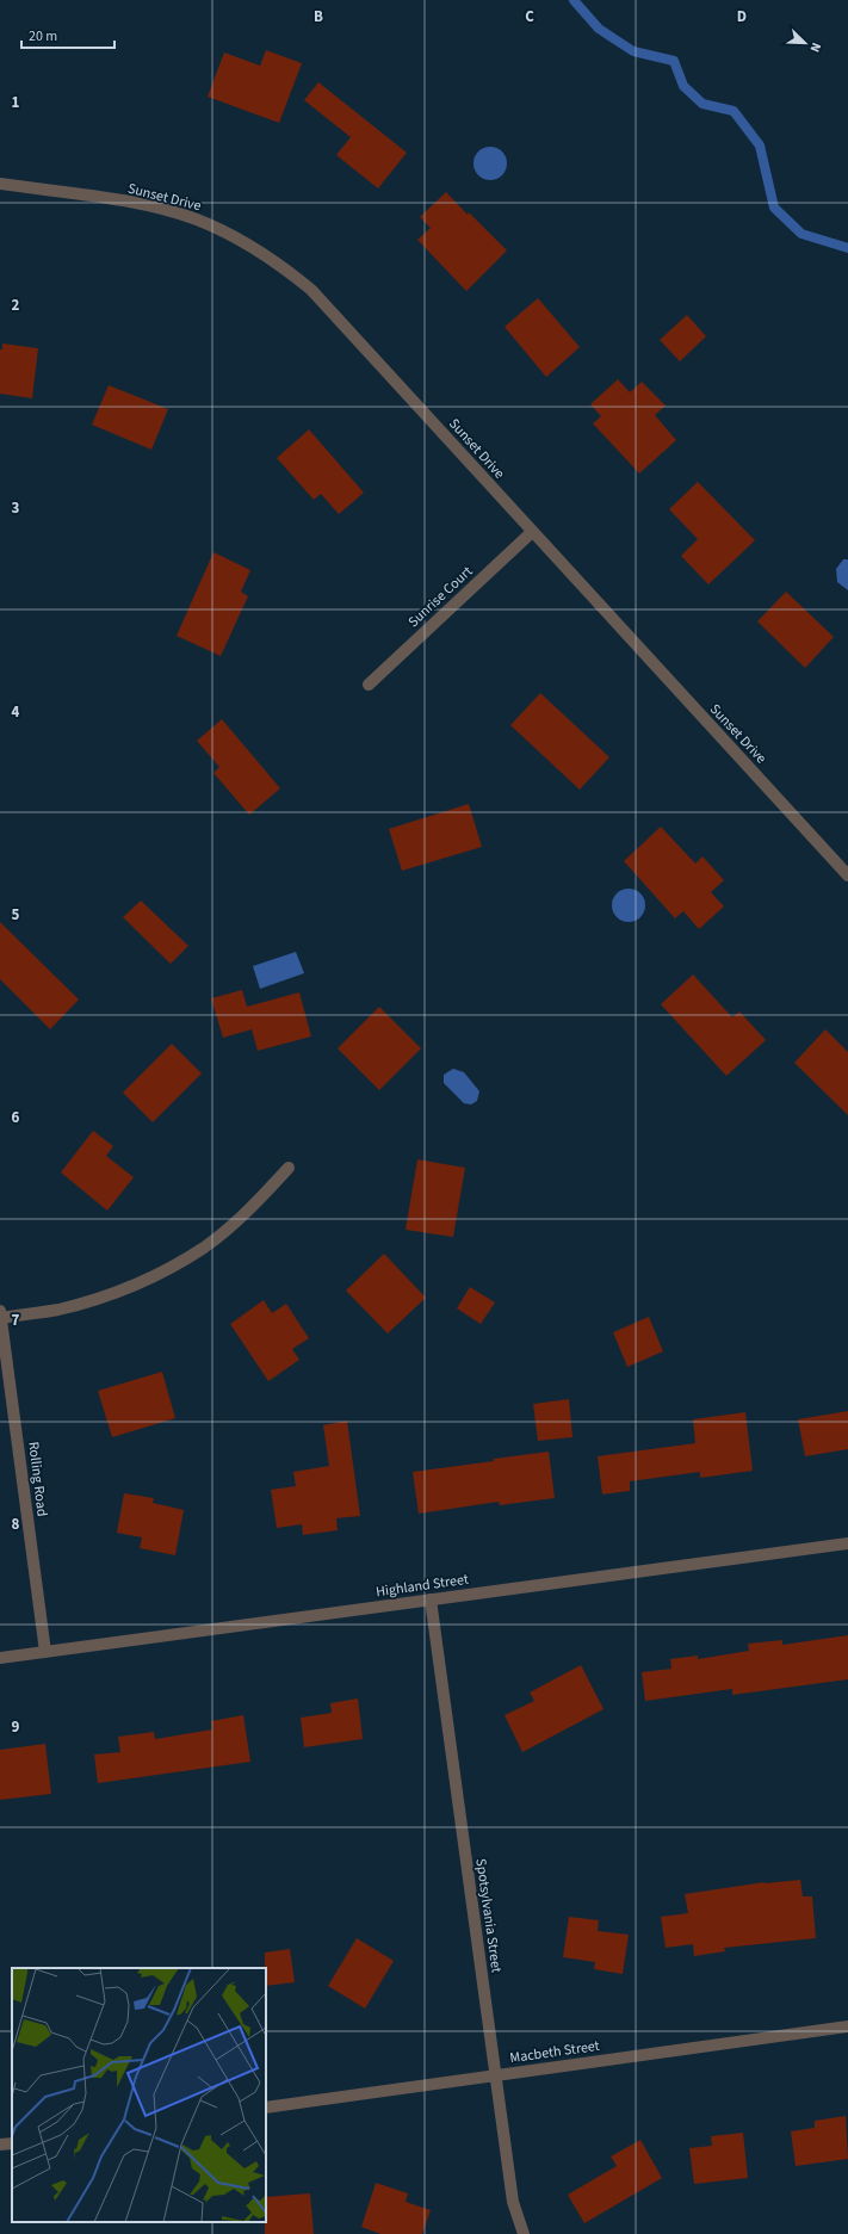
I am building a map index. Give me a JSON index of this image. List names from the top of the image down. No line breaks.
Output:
{"streets":{"street":["Sunset Drive","Sunrise Court","Rolling Road","Highland Street","Spotsylvania Street","Macbeth Street"]},"crossings":[["Sunset Drive","Sunrise Court"],["Rolling Road","Highland Street"],["Highland Street","Spotsylvania Street"],["Spotsylvania Street","Macbeth Street"]],"scale_bar":"20 m","north":"bottom right","grid":{"columns":["B","C","D"],"rows":["1","2","3","4","5","6","7","8","9"]}}
